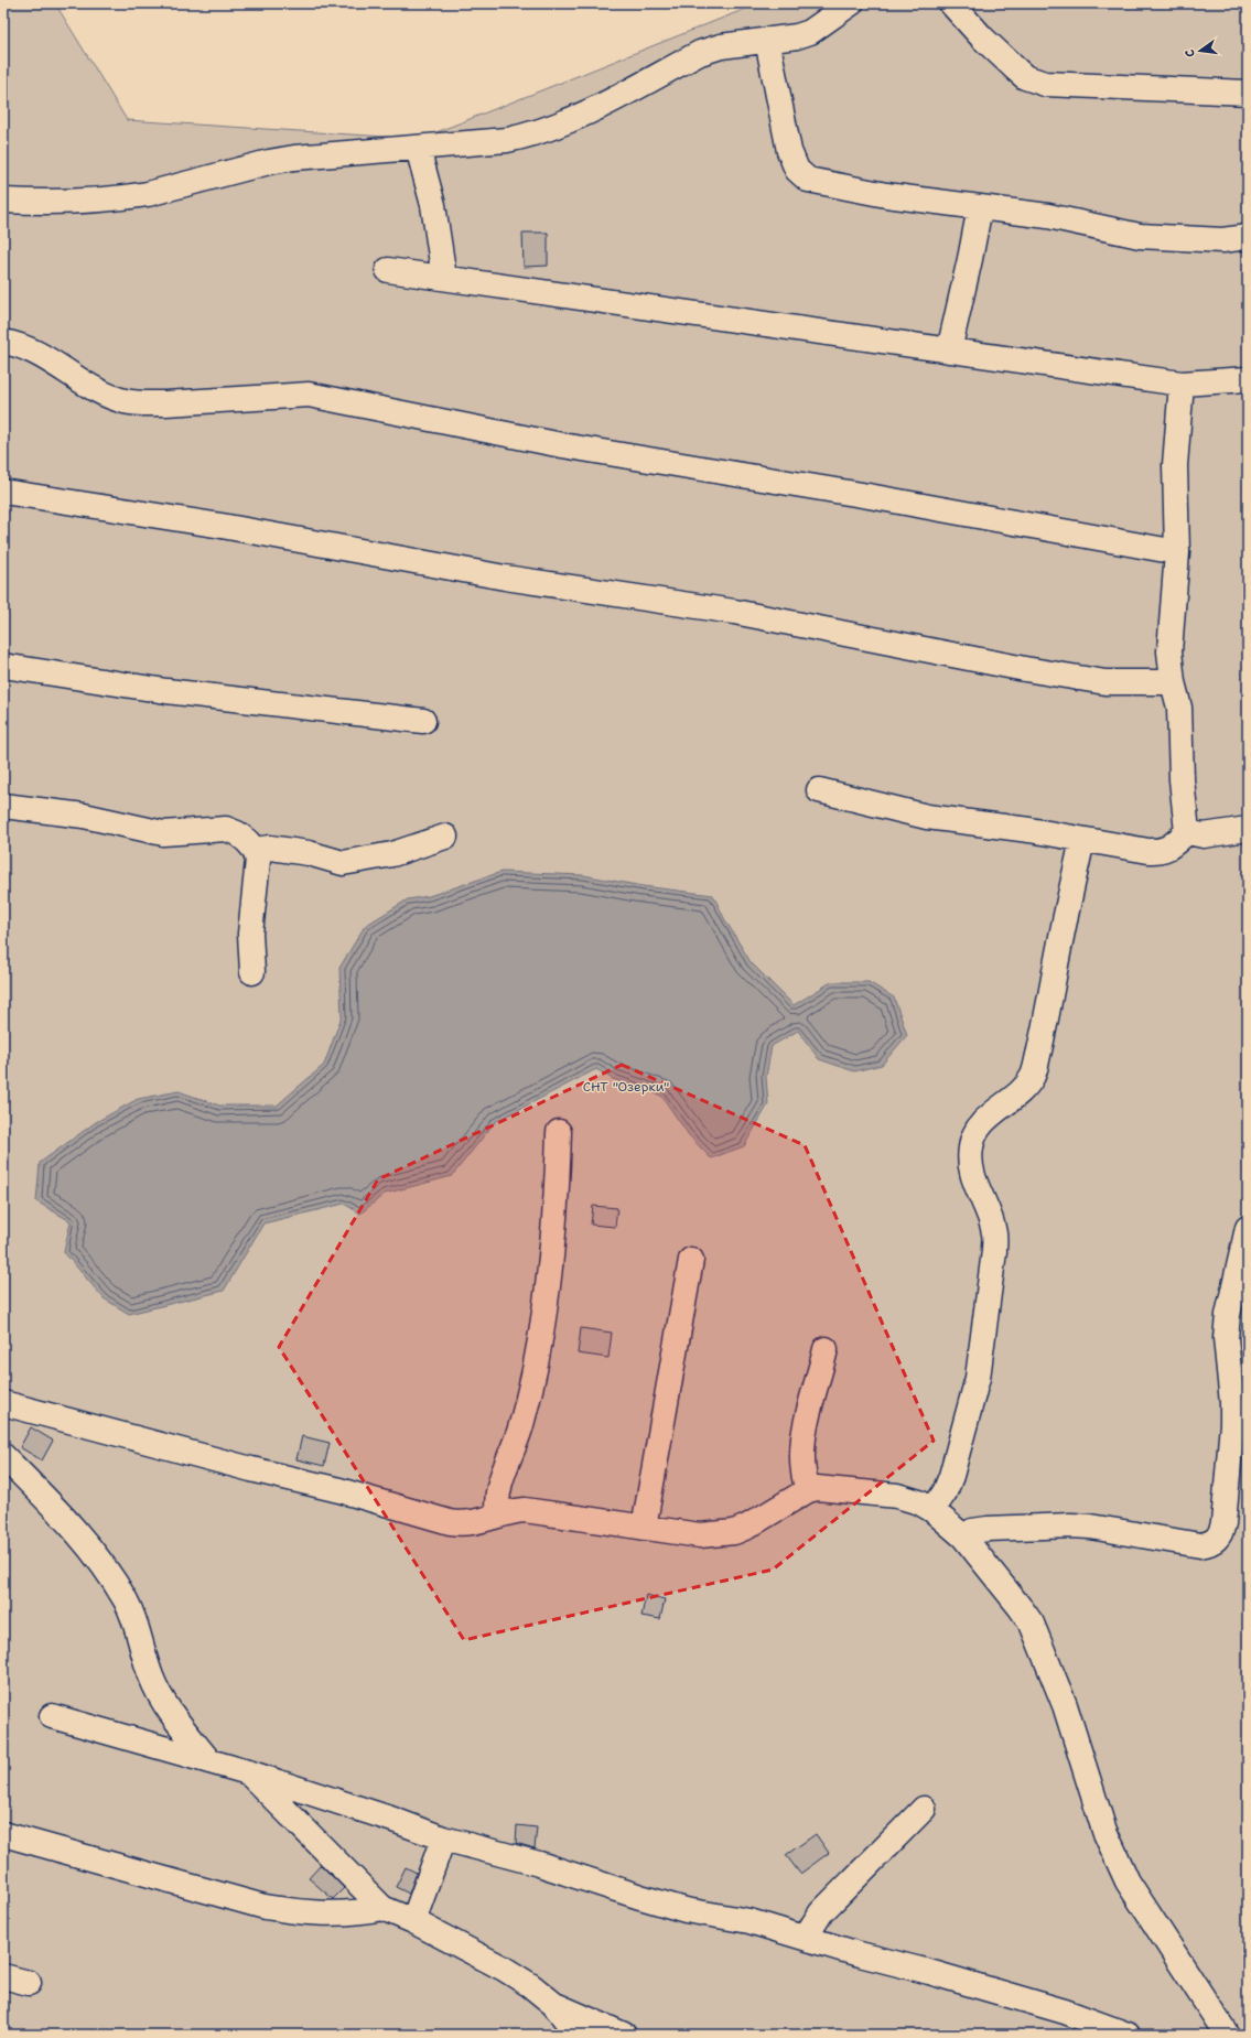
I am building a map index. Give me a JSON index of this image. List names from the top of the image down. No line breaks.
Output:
{"parks":["СНТ \"Озерки\""],"north":"left"}
